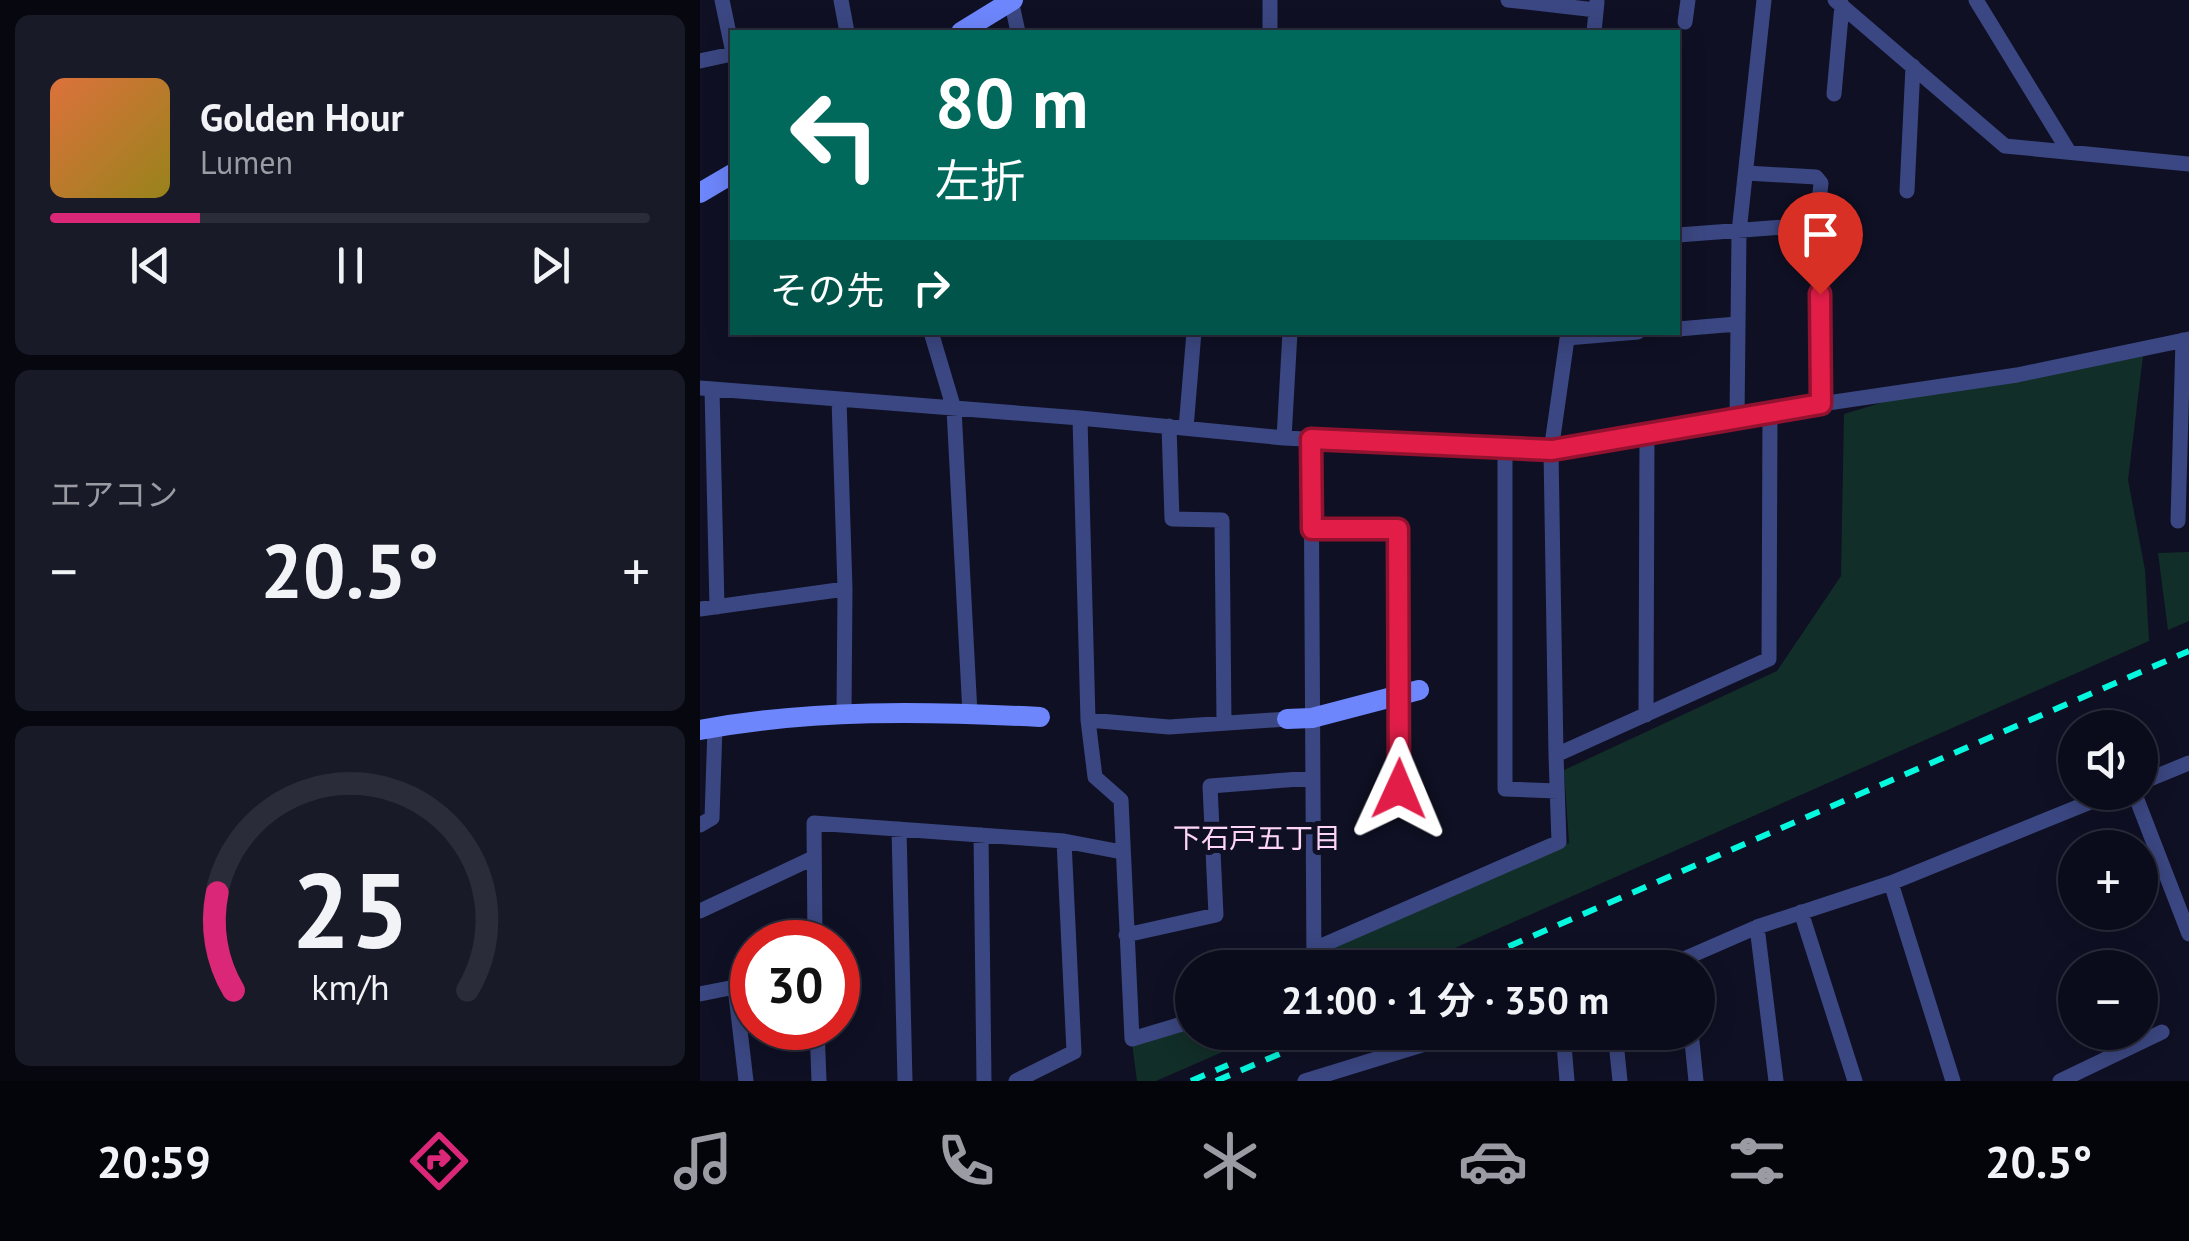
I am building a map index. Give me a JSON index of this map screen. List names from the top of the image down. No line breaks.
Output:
{"districts":["下石戸五丁目"],"page":{"turn":["80 m","左折"],"song":["Golden Hour","Lumen"],"then":"その先","tile":"エアコン","heat":["−","20.5°","+"],"map_buttons":["+","−"],"limit":"30","trip":"21:00 · 1 分 · 350 m","tabs":["20:59","20.5°"],"gauge":["25","km/h"]}}
